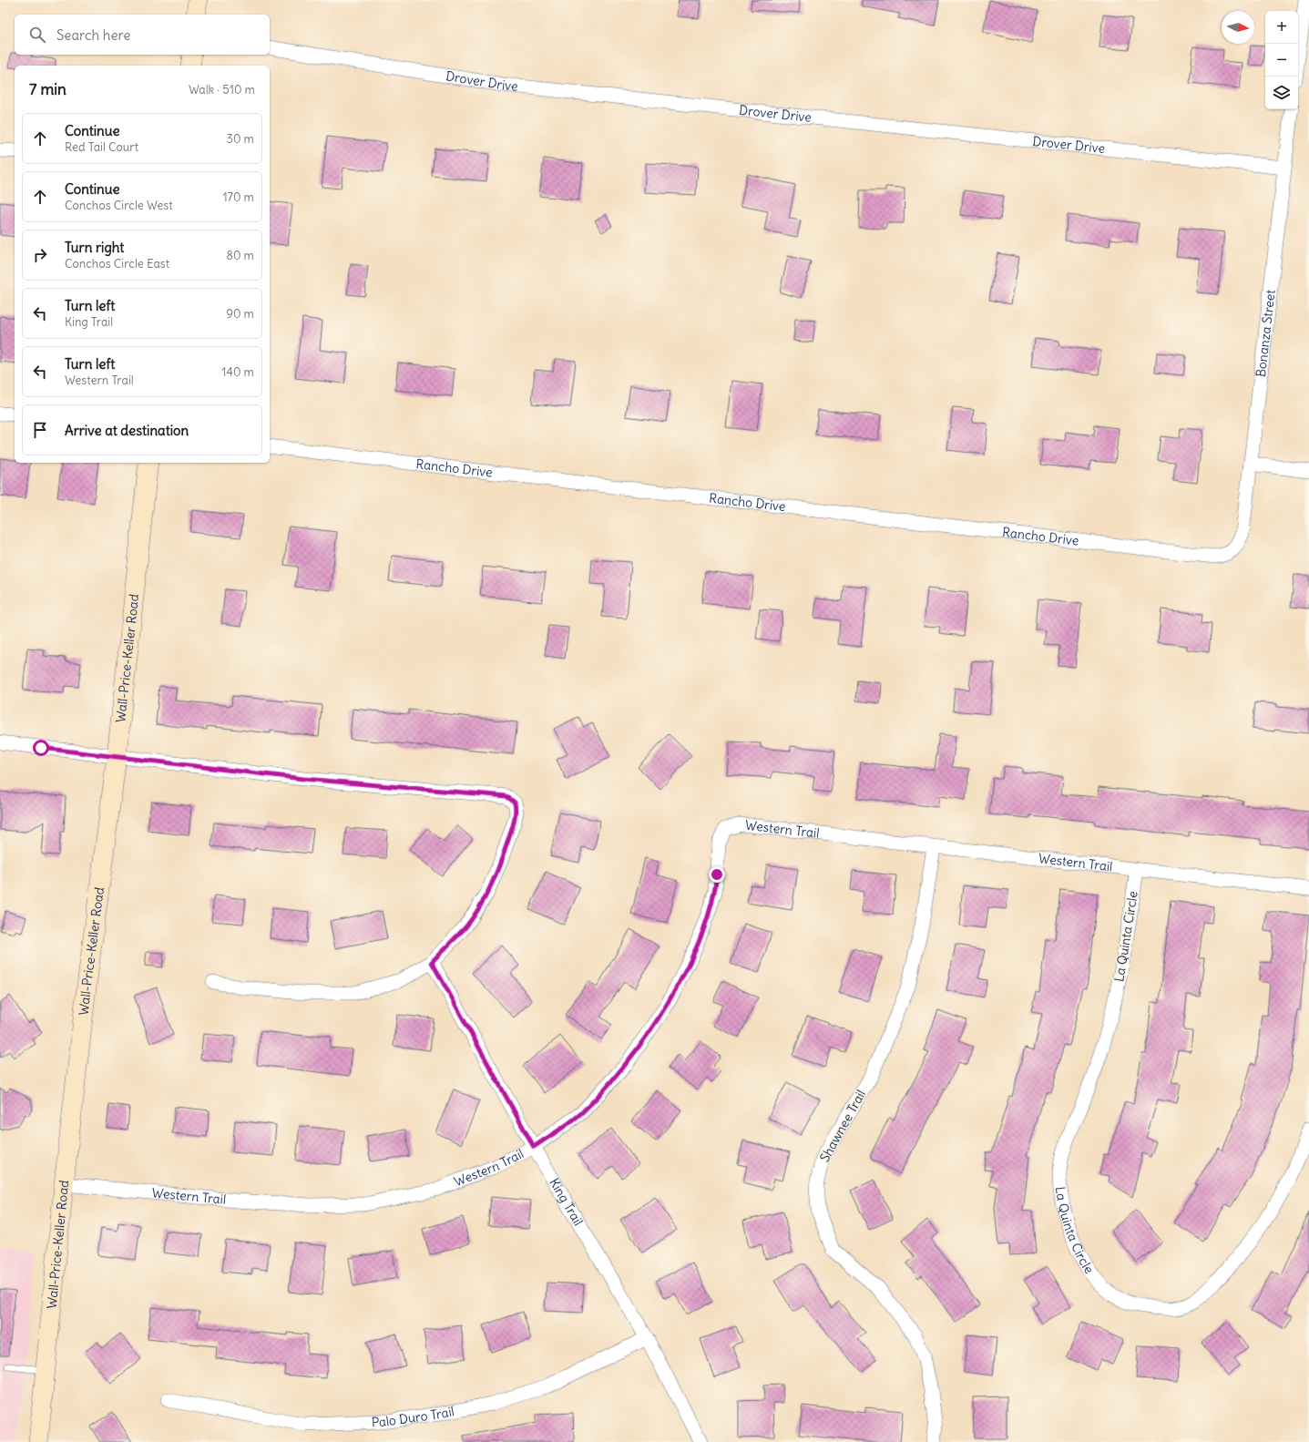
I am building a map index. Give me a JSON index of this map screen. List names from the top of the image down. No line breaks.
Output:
{"streets":{"street":["Drover Drive","Bonanza Street","Rancho Drive","Wall-Price-Keller Road","Western Trail","La Quinta Circle","Shawnee Trail","King Trail","Palo Duro Trail"]},"crossings":[["Drover Drive","Bonanza Street"],["Bonanza Street","Rancho Drive"],["Wall-Price-Keller Road","Western Trail"],["Western Trail","La Quinta Circle"],["Western Trail","Shawnee Trail"],["Western Trail","King Trail"],["King Trail","Palo Duro Trail"]],"north":"right","page":{"map_buttons":["+","−"],"search":"Search here","heading":["7 min","Walk · 510 m"],"list":[["Continue","Red Tail Court","30 m"],["Continue","Conchos Circle West","170 m"],["Turn right","Conchos Circle East","80 m"],["Turn left","King Trail","90 m"],["Turn left","Western Trail","140 m"],"Arrive at destination"]}}
